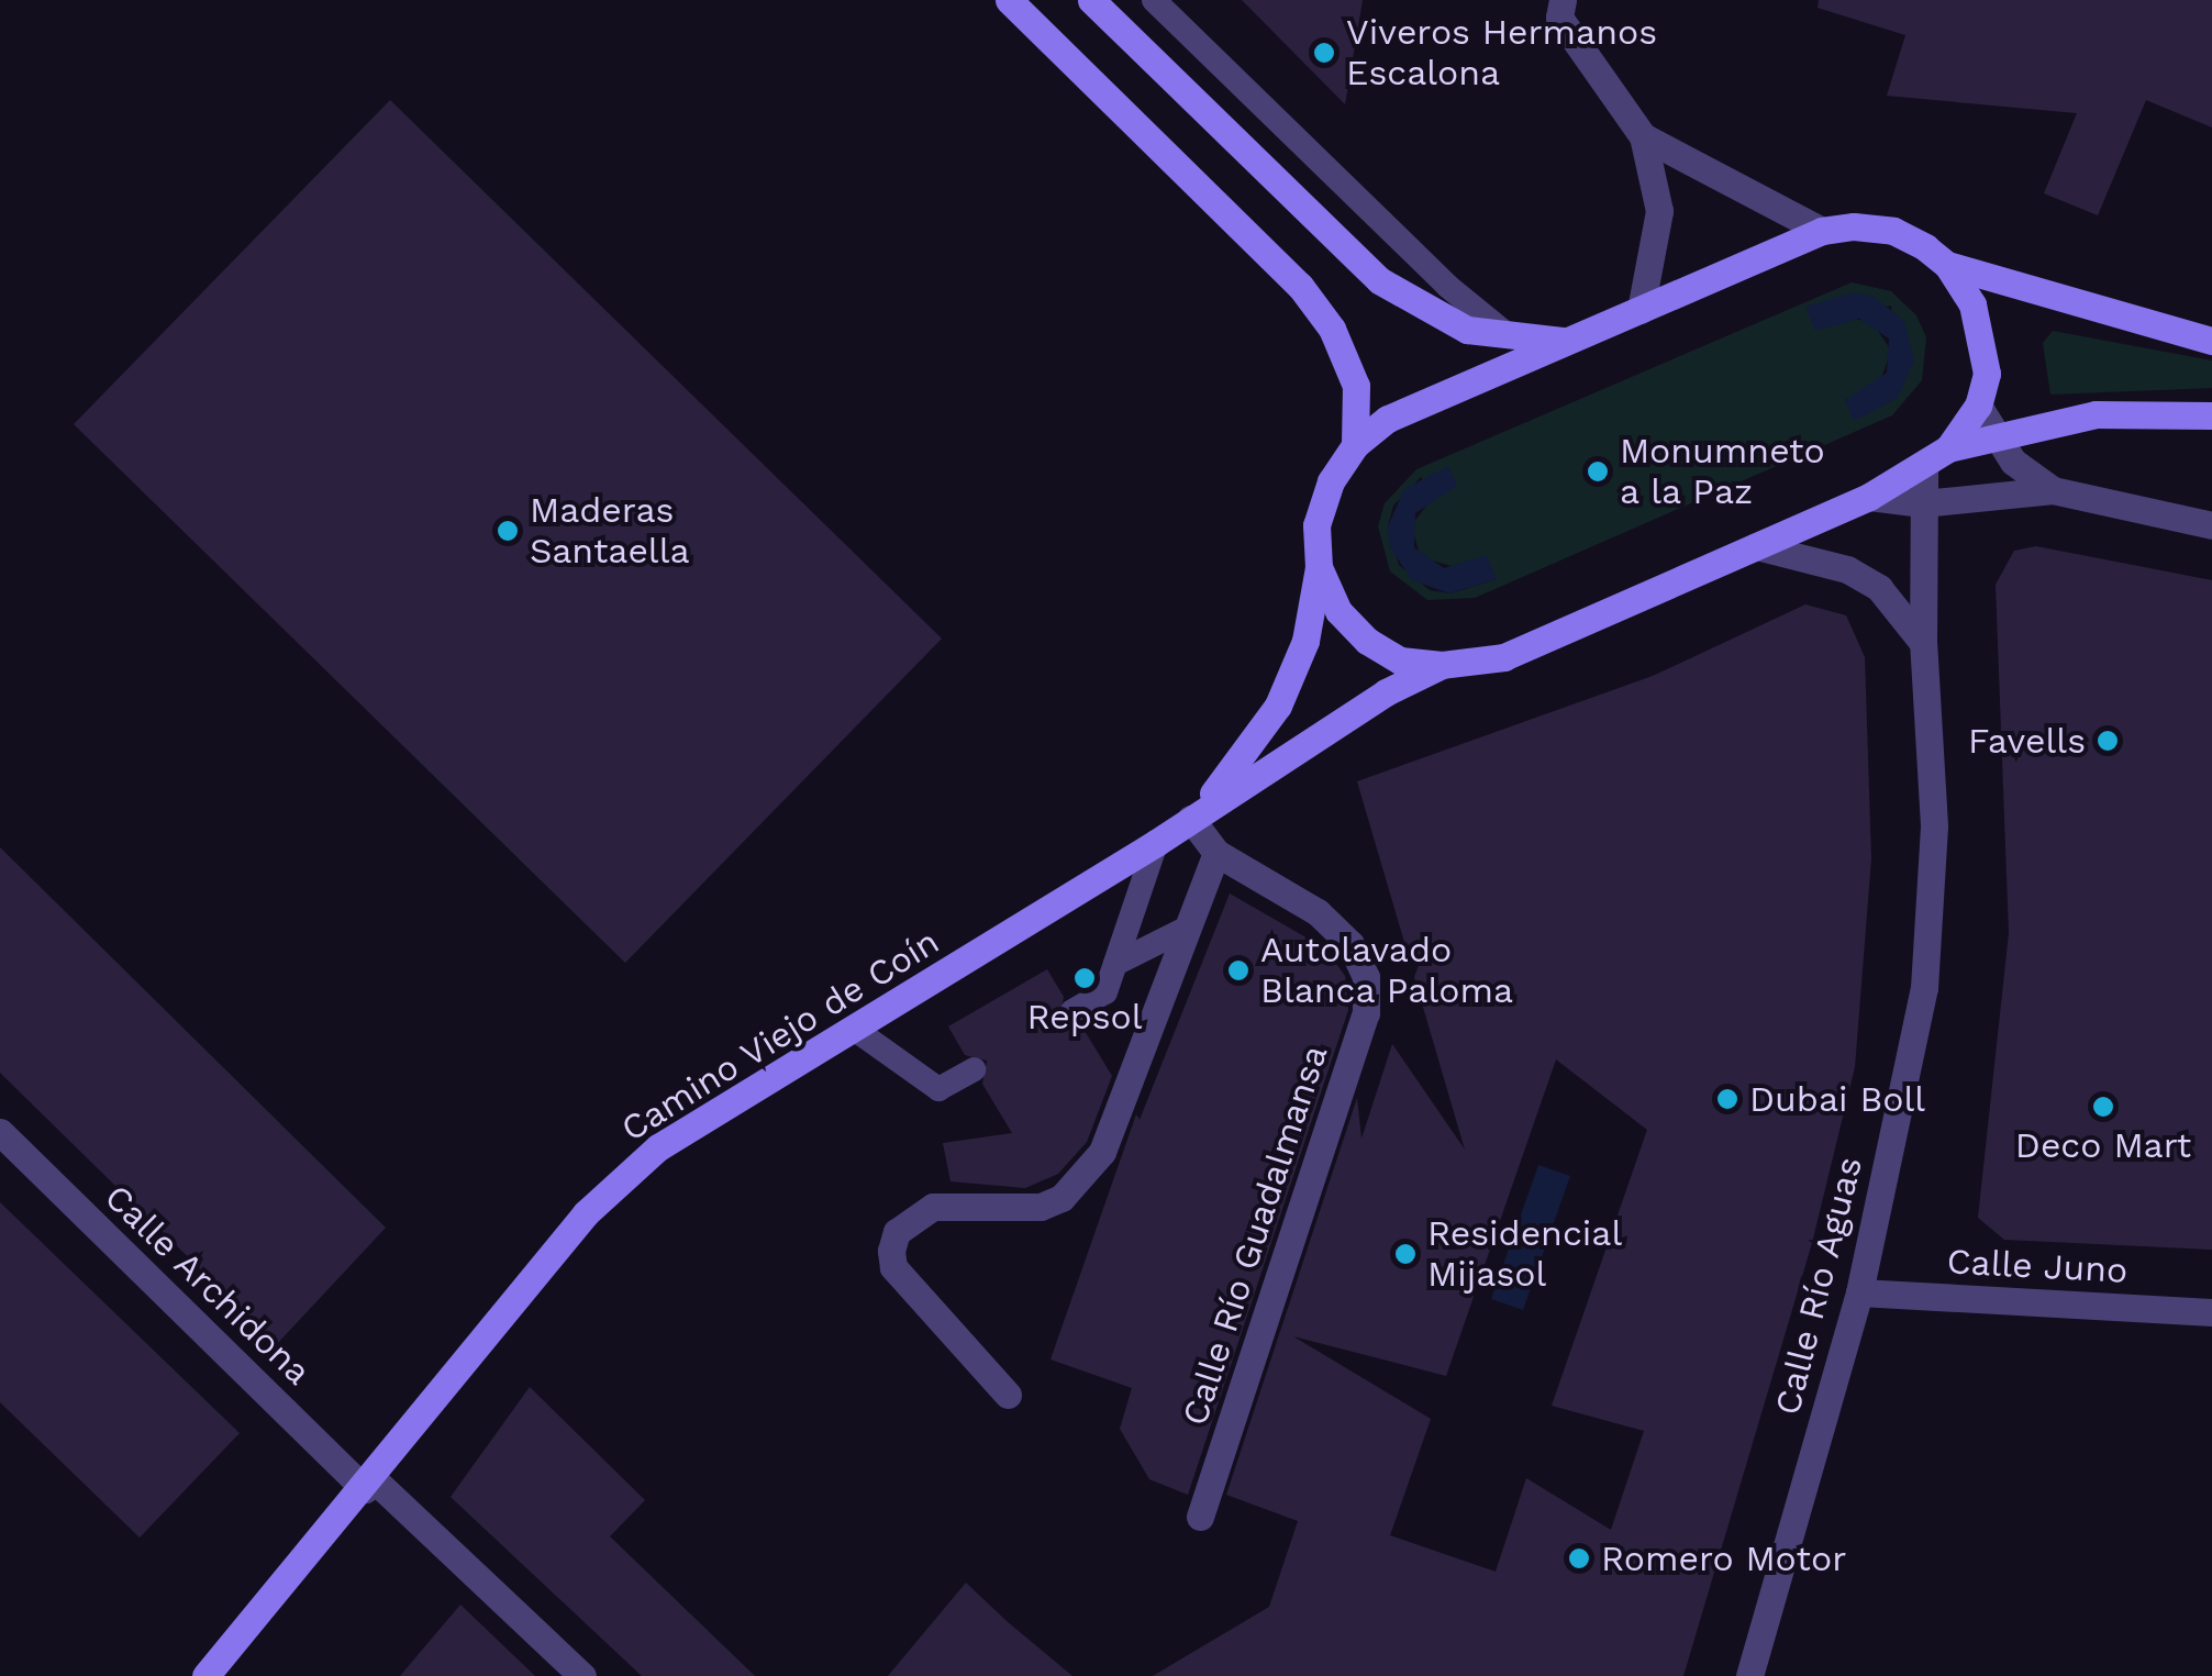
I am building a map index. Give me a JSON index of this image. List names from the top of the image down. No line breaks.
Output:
{"streets":{"street":["Camino Viejo de Coín","Calle Río Guadalmansa","Calle Juno","Calle Archidona","Calle Río Aguas"]},"crossings":[["Camino Viejo de Coín","Calle Archidona"],["Calle Juno","Calle Río Aguas"]],"places":["Viveros Hermanos Escalona","Monumneto a la Paz","Maderas Santaella","Favells","Autolavado Blanca Paloma","Repsol","Dubai Boll","Deco Mart","Residencial Mijasol","Romero Motor"]}
